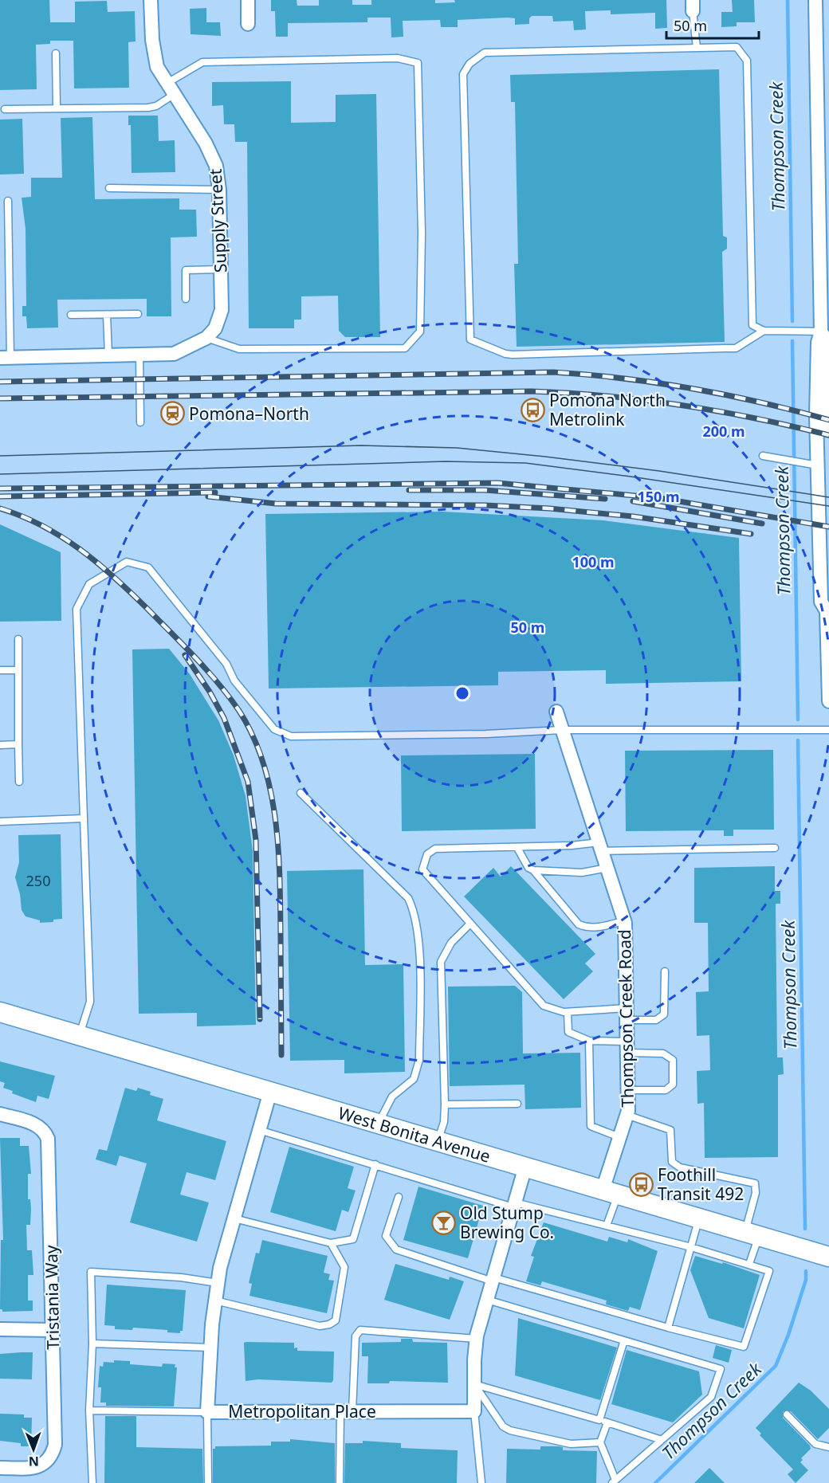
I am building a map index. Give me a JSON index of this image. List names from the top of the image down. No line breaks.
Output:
{"streets":{"main road":["West Bonita Avenue"],"street":["Supply Street","Thompson Creek Road","Tristania Way","Metropolitan Place"]},"crossings":[["Thompson Creek Road","West Bonita Avenue"],["West Bonita Avenue","Metropolitan Place"]],"water":["Thompson Creek"],"places":{"bus stop":["Pomona North Metrolink","Foothill Transit 492"],"station":["Pomona–North"],"bar":["Old Stump Brewing Co."]},"house_numbers":["250"],"scale_bar":"50 m","north":"bottom","rings":["200 m","150 m","100 m","50 m"]}
